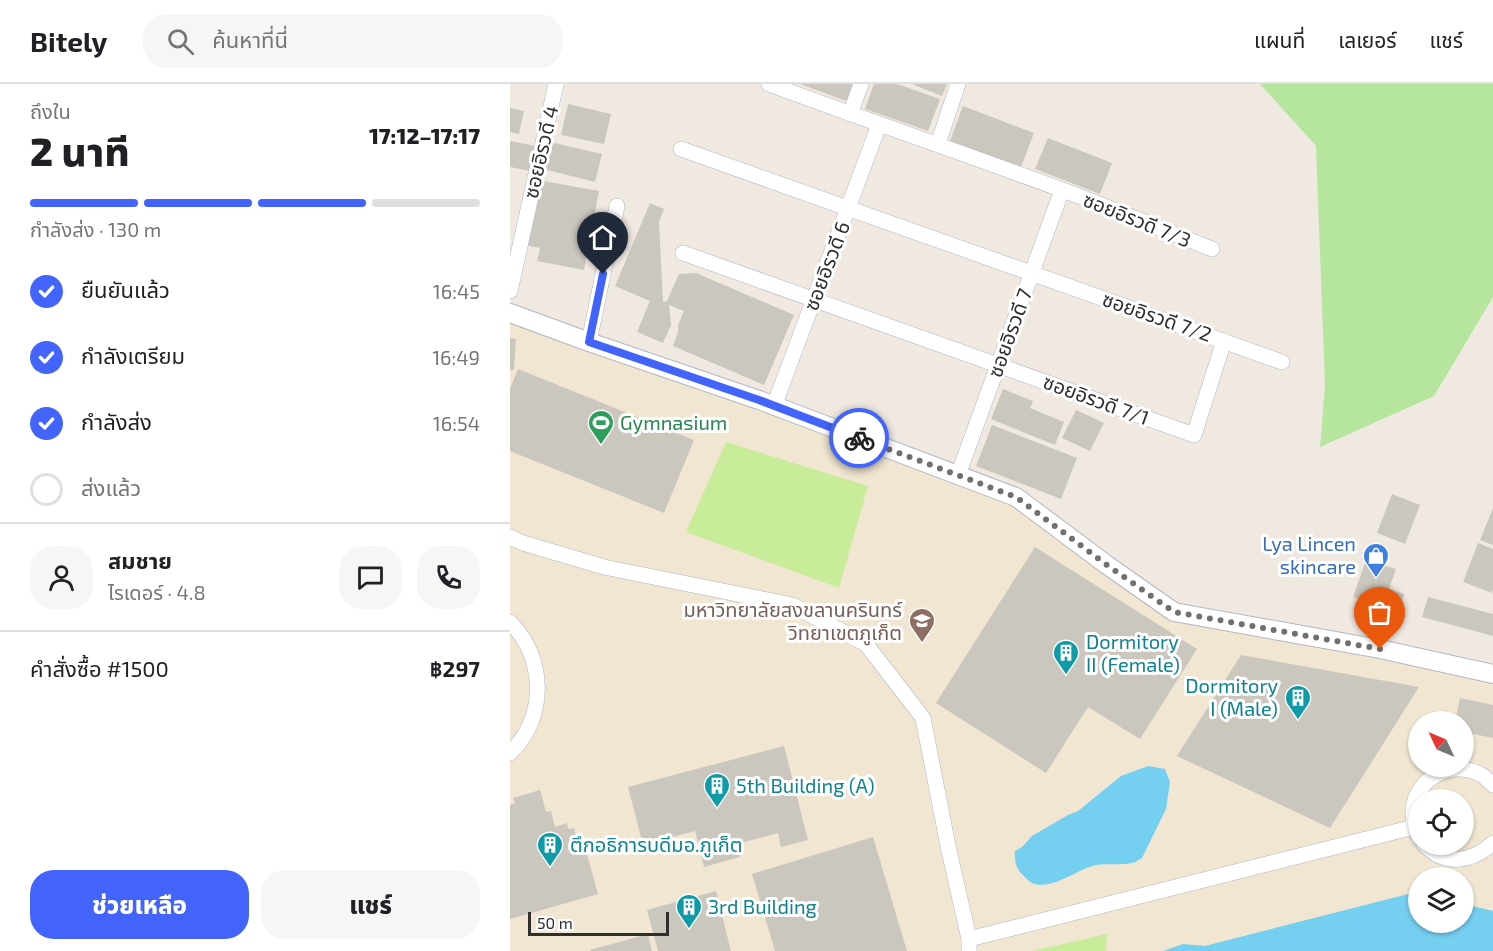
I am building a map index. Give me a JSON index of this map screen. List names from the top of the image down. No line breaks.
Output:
{"streets":{"street":["ซอยอิรวดี 4","ซอยอิรวดี 7/3","ซอยอิรวดี 6","ซอยอิรวดี 7/2","ซอยอิรวดี 7","ซอยอิรวดี 7/1"]},"crossings":[["ซอยอิรวดี 7/3","ซอยอิรวดี 6"],["ซอยอิรวดี 7/3","ซอยอิรวดี 7"],["ซอยอิรวดี 6","ซอยอิรวดี 7/2"],["ซอยอิรวดี 6","ซอยอิรวดี 7/1"],["ซอยอิรวดี 7/2","ซอยอิรวดี 7"],["ซอยอิรวดี 7/2","ซอยอิรวดี 7/1"],["ซอยอิรวดี 7","ซอยอิรวดี 7/1"]],"places":{"sports":["Gymnasium"],"shop":["Lya Lincen skincare"],"school or university":["มหาวิทยาลัยสงขลานครินทร์ วิทยาเขตภูเก็ต"],"building":["Dormitory II (Female)","Dormitory I (Male)","5th Building (A)","ตึกอธิการบดีมอ.ภูเก็ต","3rd Building"]},"scale_bar":"50 m","north":"top left","page":{"header":"Bitely","search":"ค้นหาที่นี่","nav":["แผนที่","เลเยอร์","แชร์"],"heading":["2 นาที","ถึงใน","17:12–17:17"],"panel":["สมชาย","ไรเดอร์ · 4.8","คำสั่งซื้อ #1500","฿297"],"bar":"กำลังส่ง · 130 m","list":[["ยืนยันแล้ว","16:45"],["กำลังเตรียม","16:49"],["กำลังส่ง","16:54"],"ส่งแล้ว"],"buttons":["ช่วยเหลือ","แชร์"],"scale":"50 m"}}
